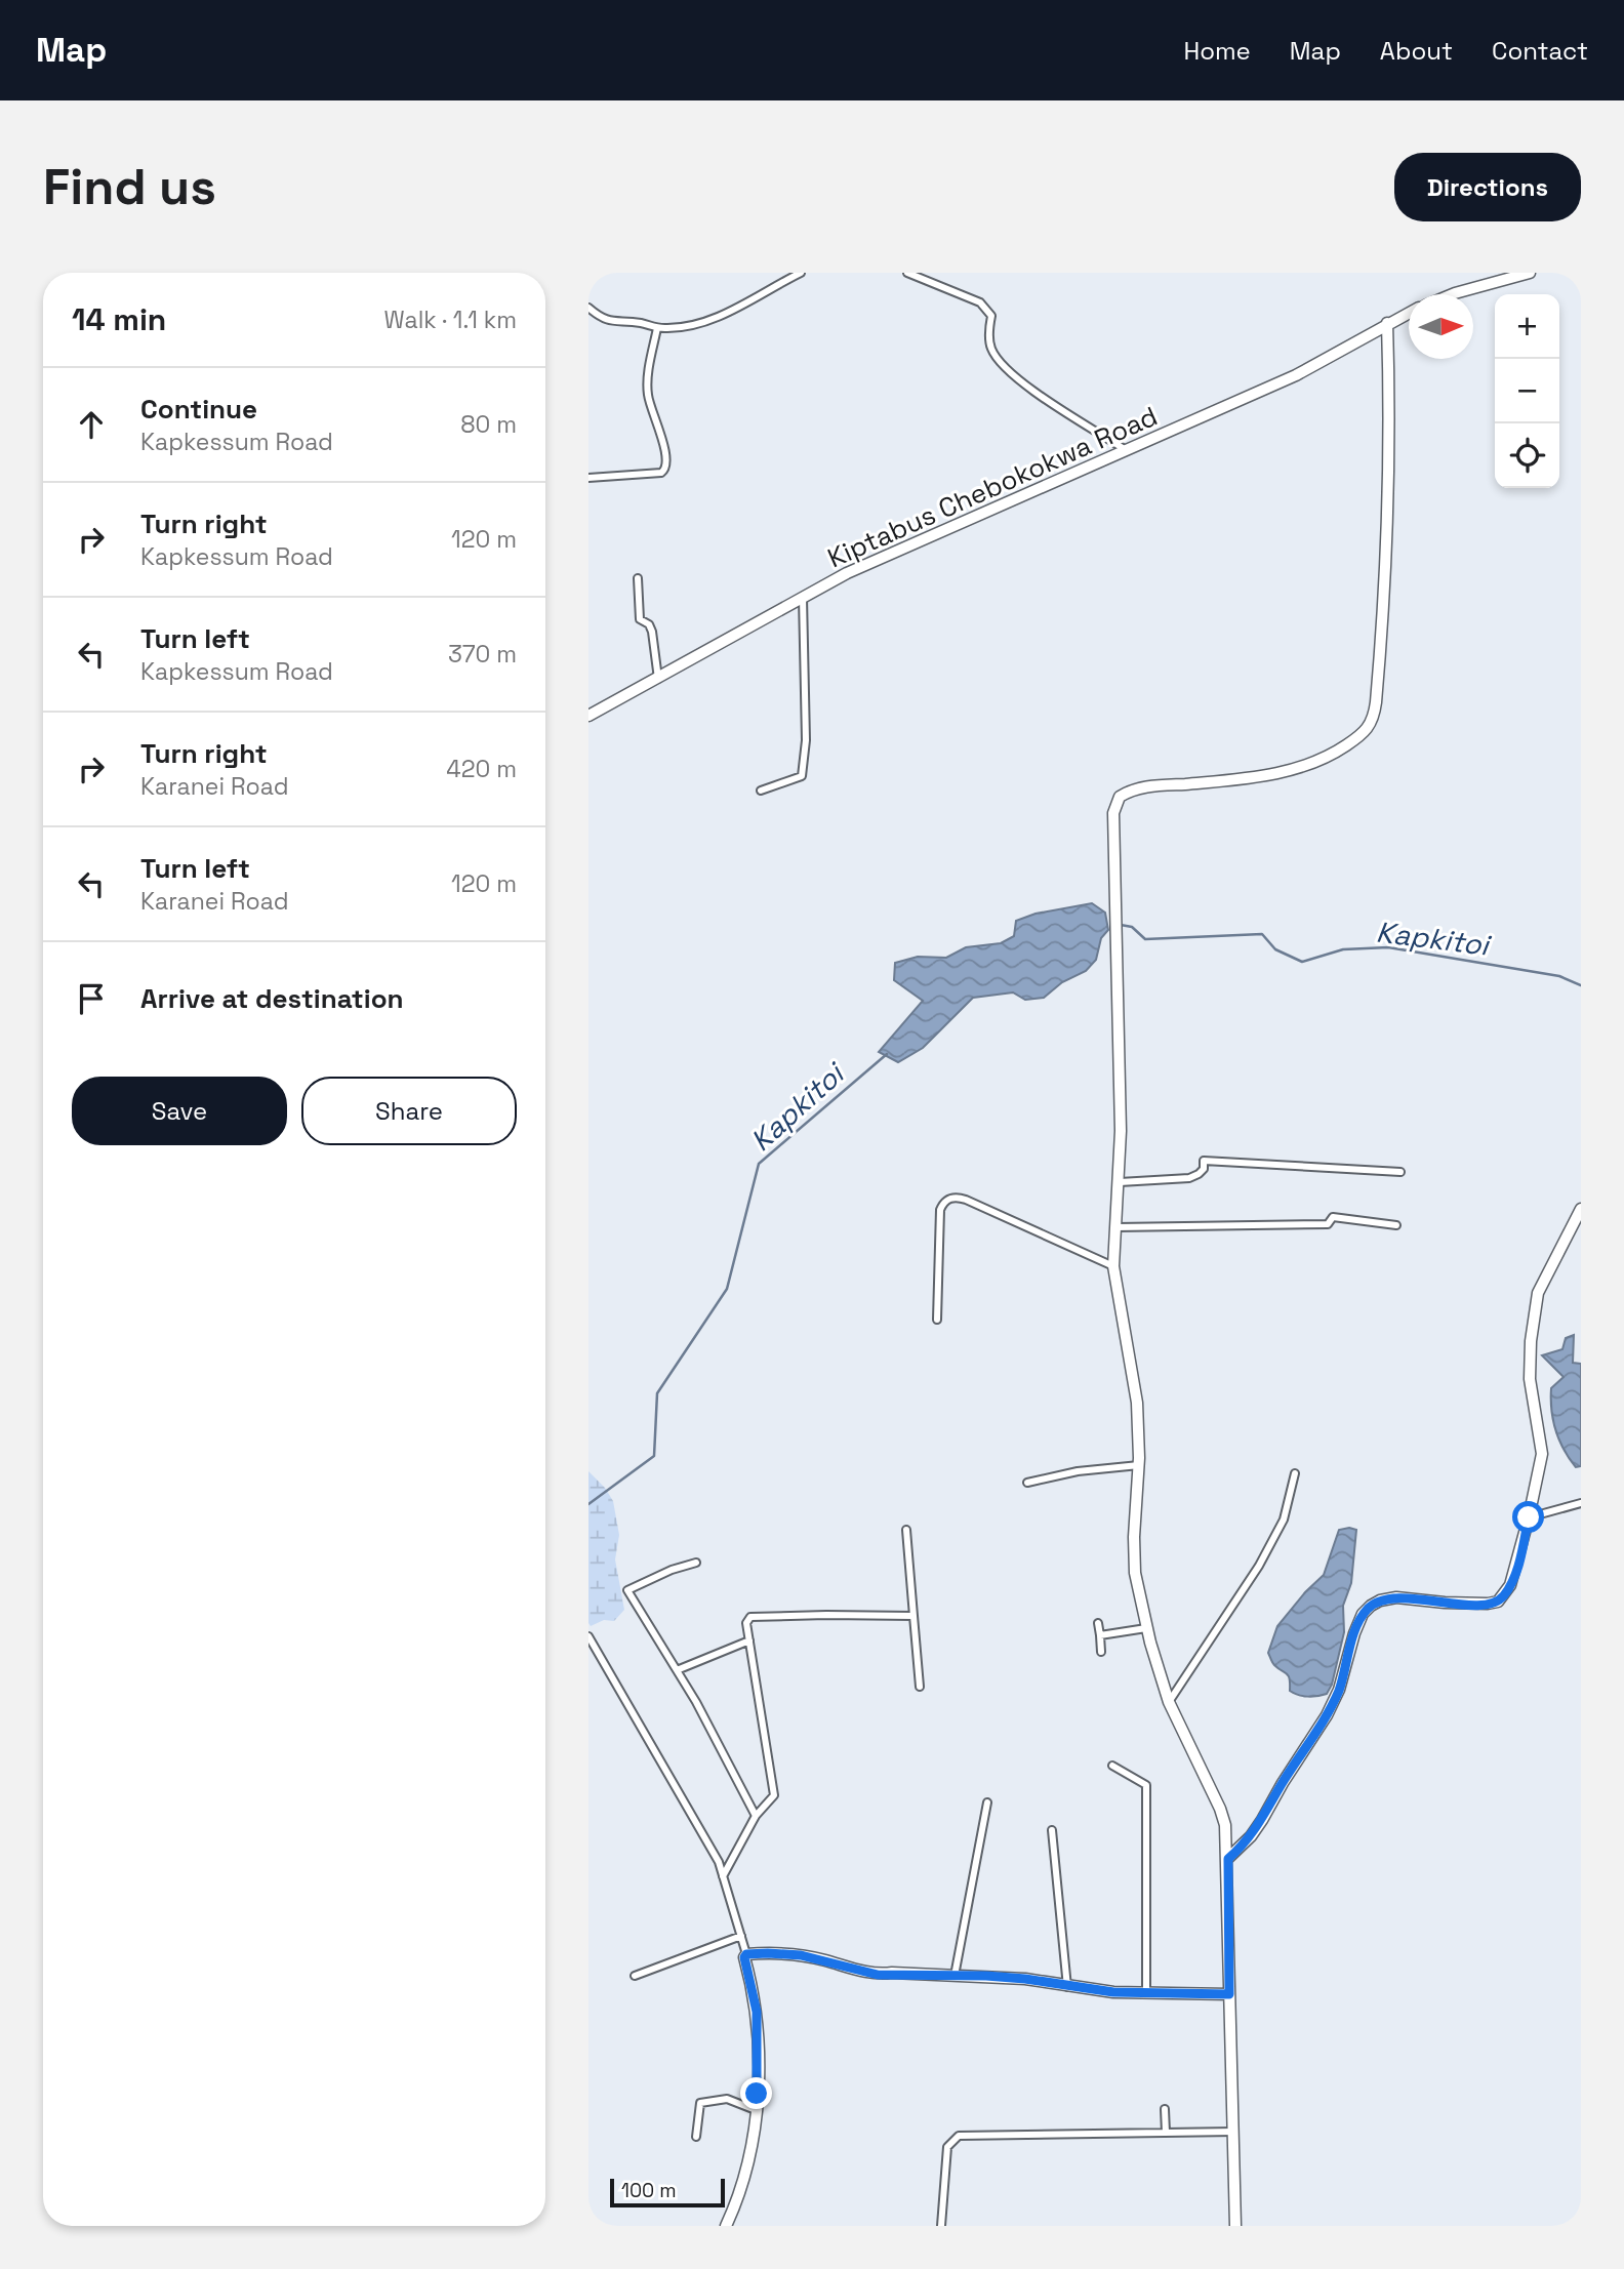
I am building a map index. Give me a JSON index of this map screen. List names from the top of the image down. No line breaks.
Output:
{"streets":{"street":["Kiptabus Chebokokwa Road"]},"water":["Kapkitoi"],"scale_bar":"100 m","north":"right","page":{"header":"Map","nav":["Home","Map","About","Contact"],"buttons":["Directions",["Save","Share"]],"title":"Find us","heading":["14 min","Walk · 1.1 km"],"map_buttons":["+","−"],"list":[["Continue","Kapkessum Road","80 m"],["Turn right","Kapkessum Road","120 m"],["Turn left","Kapkessum Road","370 m"],["Turn right","Karanei Road","420 m"],["Turn left","Karanei Road","120 m"],"Arrive at destination"],"scale":"100 m"}}
